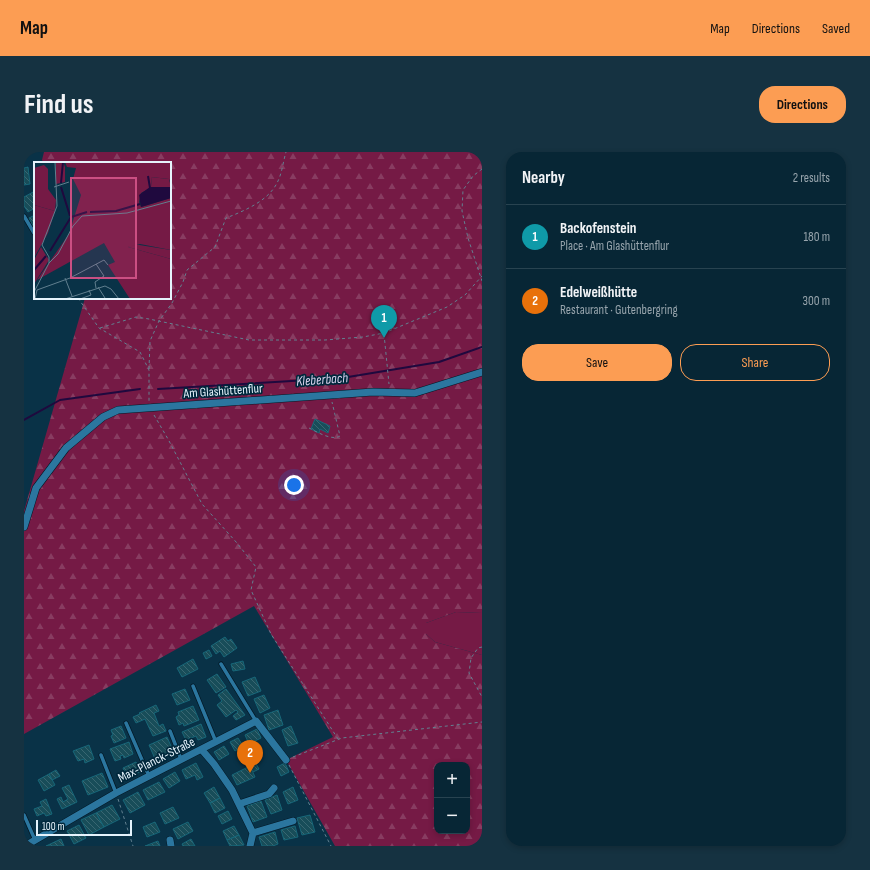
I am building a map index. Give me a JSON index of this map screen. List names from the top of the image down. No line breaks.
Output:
{"streets":{"street":["Am Glashüttenflur","Max-Planck-Straße"]},"water":["Kleberbach"],"scale_bar":"100 m","page":{"header":"Map","nav":["Map","Directions","Saved"],"buttons":["Directions",["Save","Share"]],"title":"Find us","heading":["Nearby","2 results"],"list":[{"mark":"1","name":"Backofenstein","note":"Place · Am Glashüttenflur","value":"180 m"},{"mark":"2","name":"Edelweißhütte","note":"Restaurant · Gutenbergring","value":"300 m"}],"pins":["1","2"],"map_buttons":["+","−"],"scale":"100 m"}}
